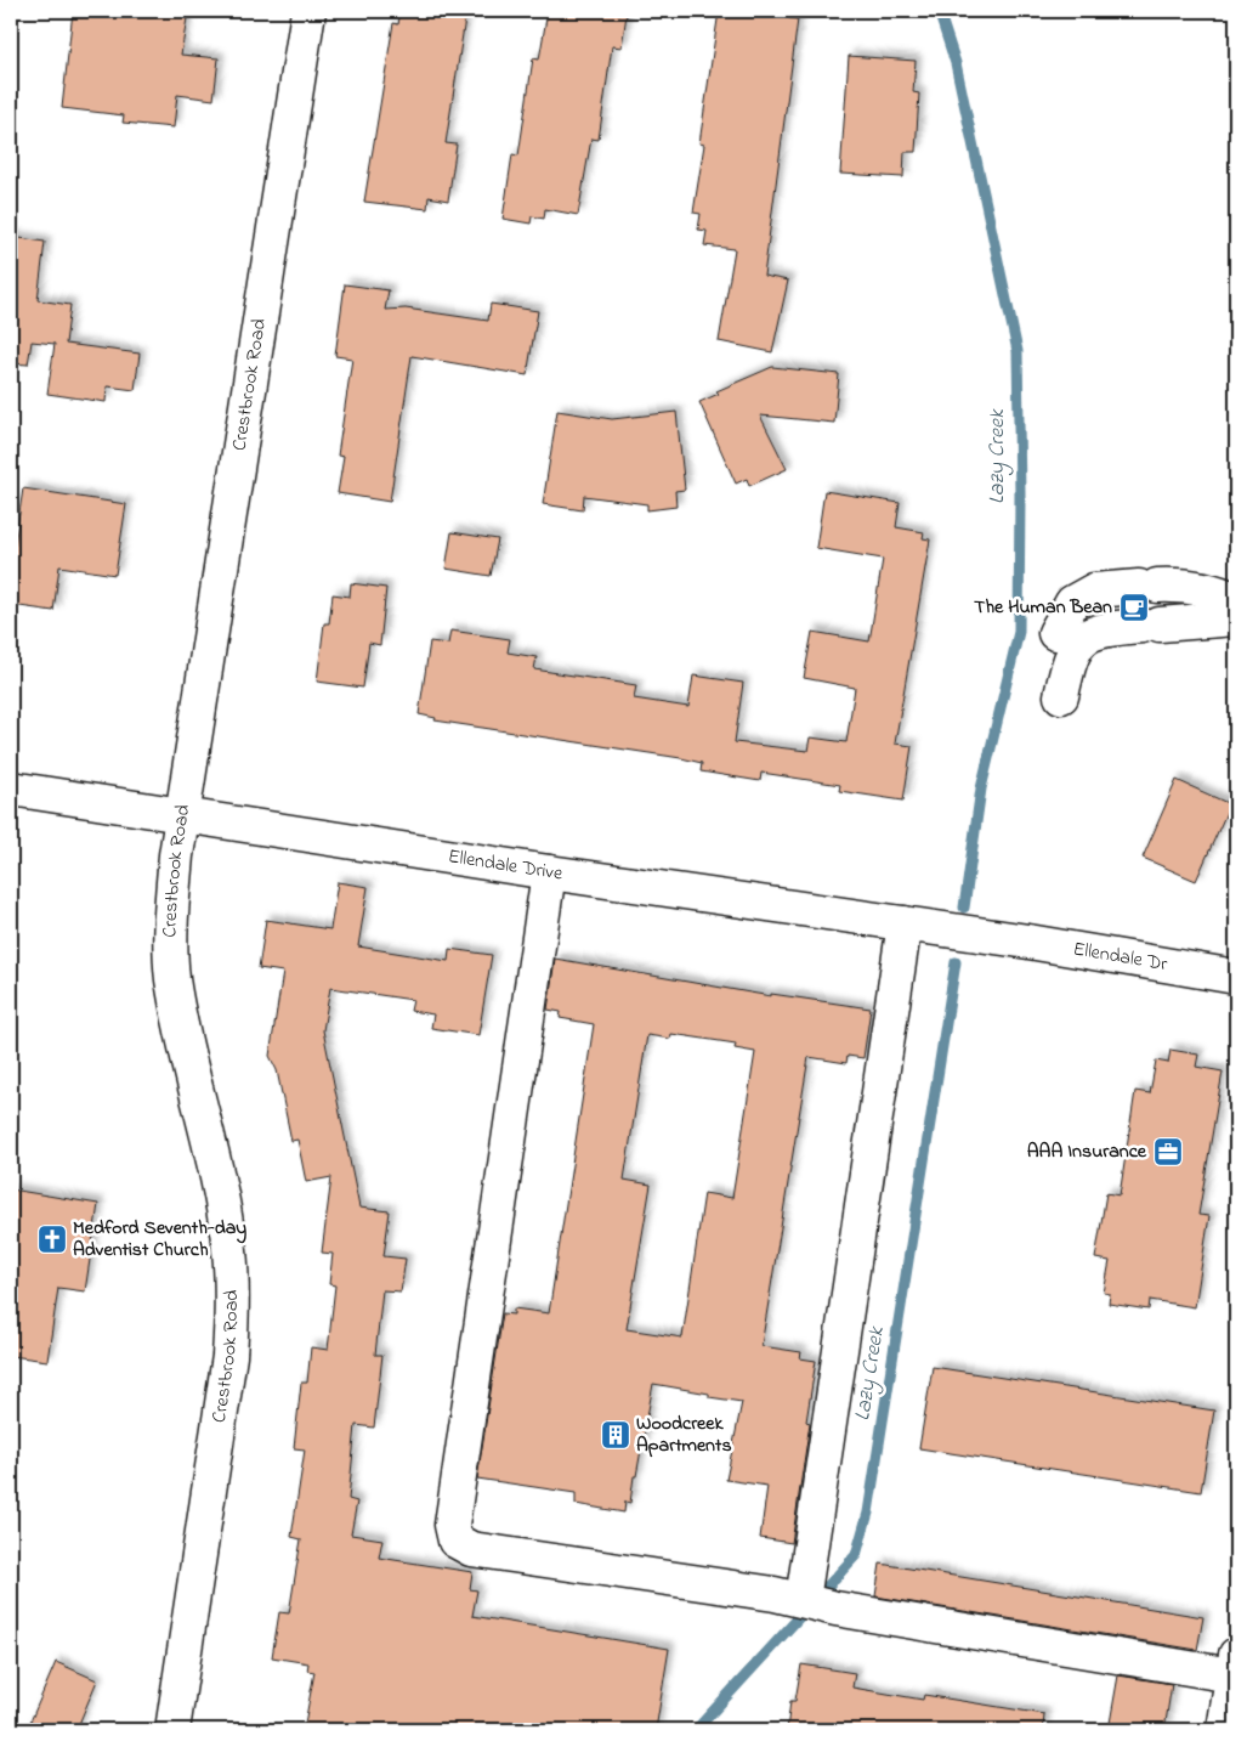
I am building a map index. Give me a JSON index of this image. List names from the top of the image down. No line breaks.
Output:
{"streets":{"street":["Crestbrook Road","Ellendale Drive","Ellendale Dr"]},"crossings":[["Crestbrook Road","Ellendale Drive"],["Ellendale Drive","Ellendale Dr"]],"water":["Lazy Creek"],"places":{"cafe":["The Human Bean"],"office":["AAA Insurance"],"church":["Medford Seventh-day Adventist Church"],"building":["Woodcreek Apartments"]}}
